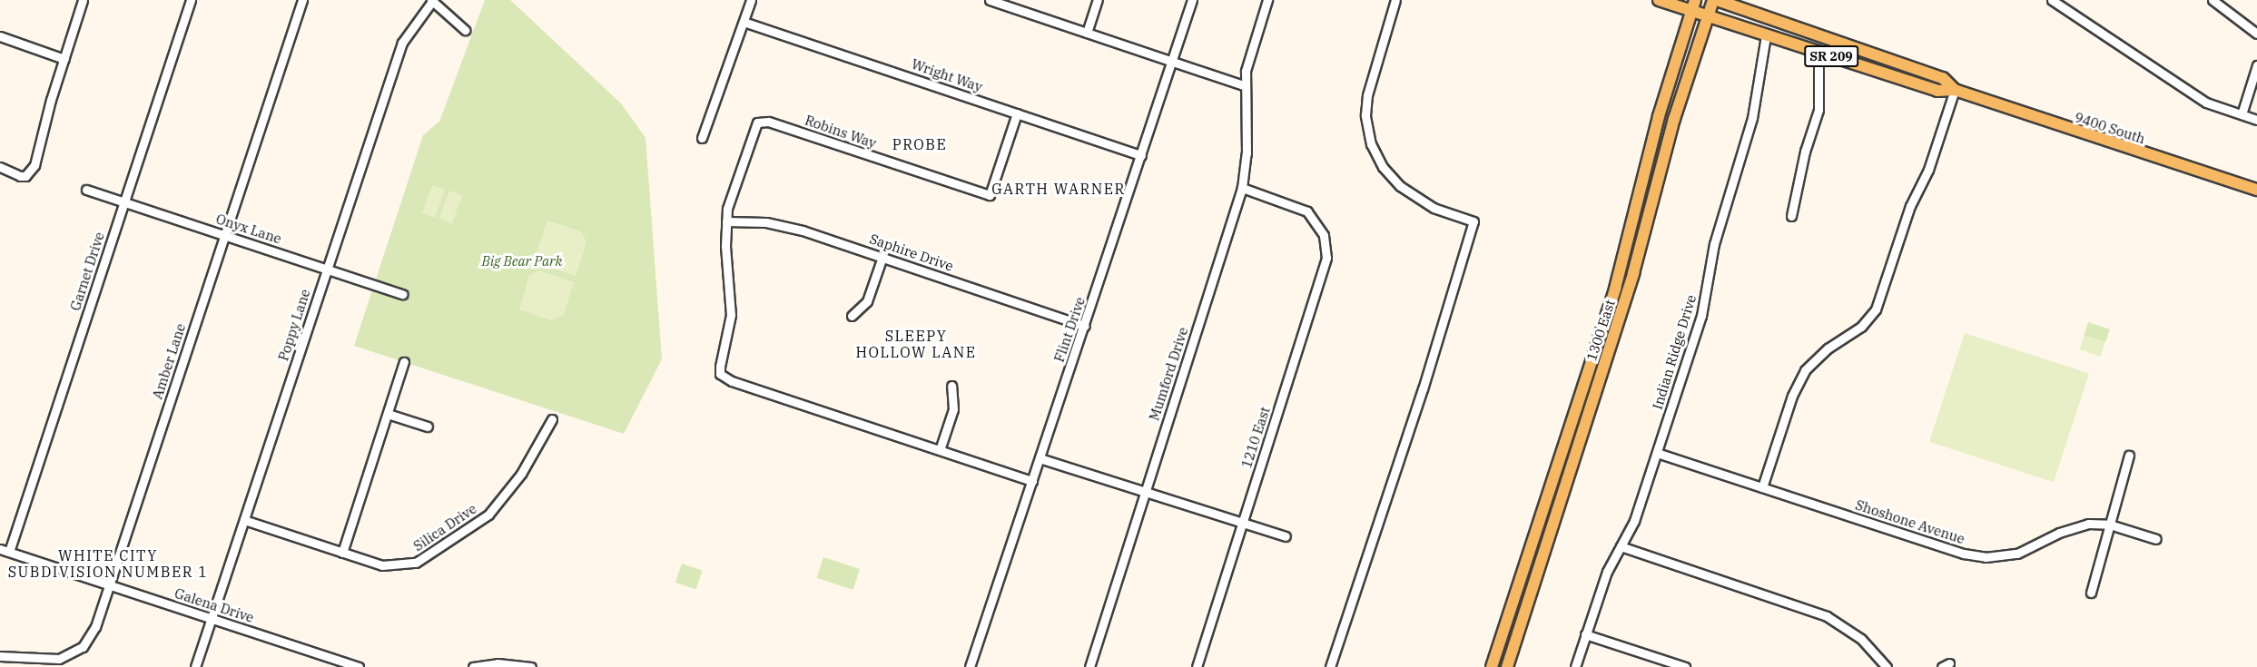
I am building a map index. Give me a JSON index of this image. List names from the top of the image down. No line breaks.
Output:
{"streets":{"main road":["SR 209","9400 South","1300 East"],"street":["Wright Way","Robins Way","Onyx Lane","Saphire Drive","Garnet Drive","Poppy Lane","Flint Drive","Indian Ridge Drive","Amber Lane","Mumford Drive","1210 East","Shoshone Avenue","Silica Drive","Galena Drive"]},"crossings":[["Wright Way","Robins Way"],["Wright Way","Flint Drive"],["9400 South","1300 East"],["9400 South","Indian Ridge Drive"],["Robins Way","Saphire Drive"],["Onyx Lane","Garnet Drive"],["Onyx Lane","Poppy Lane"],["Onyx Lane","Amber Lane"],["Saphire Drive","Flint Drive"],["Garnet Drive","Galena Drive"],["Poppy Lane","Silica Drive"],["Poppy Lane","Galena Drive"],["Indian Ridge Drive","Shoshone Avenue"],["Amber Lane","Galena Drive"],["Mumford Drive","1210 East"]],"districts":["PROBE","GARTH WARNER","SLEEPY HOLLOW LANE","WHITE CITY SUBDIVISION NUMBER 1"],"parks":["Big Bear Park"]}
